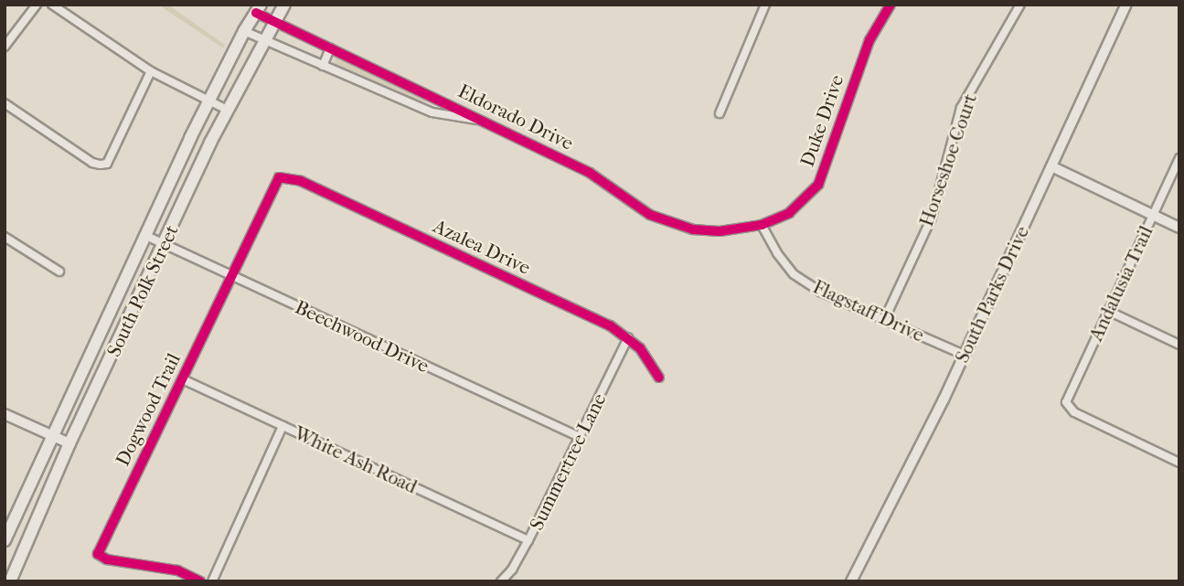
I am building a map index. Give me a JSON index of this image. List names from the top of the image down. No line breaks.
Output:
{"streets":{"main road":["South Polk Street"],"street":["Eldorado Drive","Duke Drive","Horseshoe Court","Azalea Drive","Andalusia Trail","South Parks Drive","Flagstaff Drive","Beechwood Drive","Dogwood Trail","White Ash Road","Summertree Lane"]},"crossings":[["Eldorado Drive","Duke Drive"],["Eldorado Drive","South Polk Street"],["Eldorado Drive","Flagstaff Drive"],["Duke Drive","Flagstaff Drive"],["Horseshoe Court","Flagstaff Drive"],["Azalea Drive","Dogwood Trail"],["Azalea Drive","Summertree Lane"],["South Polk Street","Beechwood Drive"],["South Parks Drive","Flagstaff Drive"],["Beechwood Drive","Dogwood Trail"],["Beechwood Drive","Summertree Lane"],["Dogwood Trail","White Ash Road"],["White Ash Road","Summertree Lane"]]}
